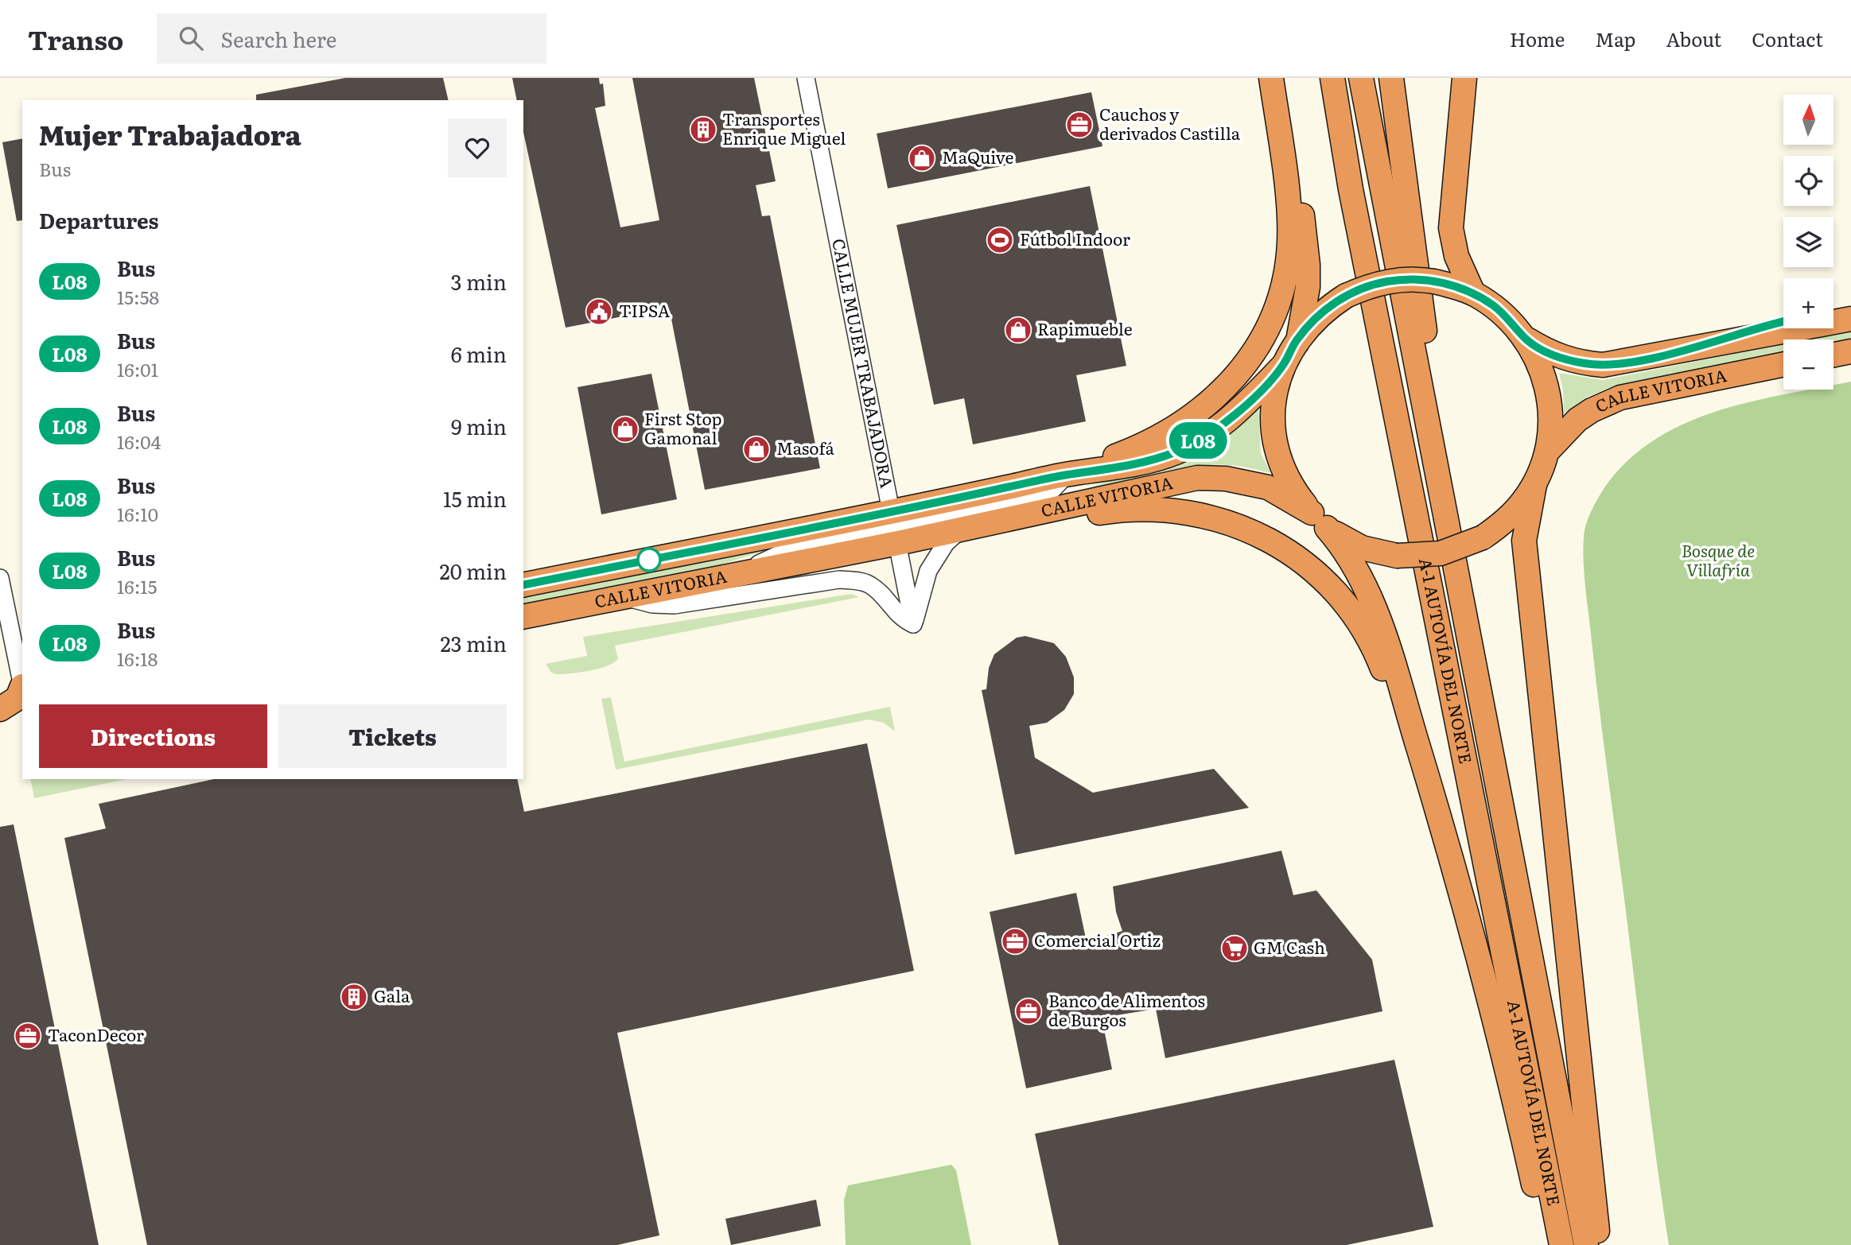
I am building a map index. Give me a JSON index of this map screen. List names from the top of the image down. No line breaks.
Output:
{"streets":{"highway":["CALLE VITORIA","A-1 AUTOVÍA DEL NORTE"],"street":["CALLE MUJER TRABAJADORA"]},"crossings":[["CALLE MUJER TRABAJADORA","CALLE VITORIA"]],"parks":["Bosque de Villafría"],"places":{"office":["Cauchos y derivados Castilla","Comercial Ortiz","Banco de Alimentos de Burgos","TaconDecor"],"building":["Transportes Enrique Miguel","Gala"],"shop":["MaQuive","Rapimueble","First Stop Gamonal","Masofá"],"sports":["Fútbol Indoor"],"public building":["TIPSA"],"supermarket":["GM Cash"]},"lines":["bus line L08"],"north":"top","page":{"header":"Transo","search":"Search here","nav":["Home","Map","About","Contact"],"on_map":"L08","map_buttons":["+","−"],"heading":[["Mujer Trabajadora","Bus"],"Departures"],"list":[{"mark":"L08","name":"Bus","note":"15:58","value":"3 min"},{"mark":"L08","name":"Bus","note":"16:01","value":"6 min"},{"mark":"L08","name":"Bus","note":"16:04","value":"9 min"},{"mark":"L08","name":"Bus","note":"16:10","value":"15 min"},{"mark":"L08","name":"Bus","note":"16:15","value":"20 min"},{"mark":"L08","name":"Bus","note":"16:18","value":"23 min"}],"buttons":["Directions","Tickets"]}}
